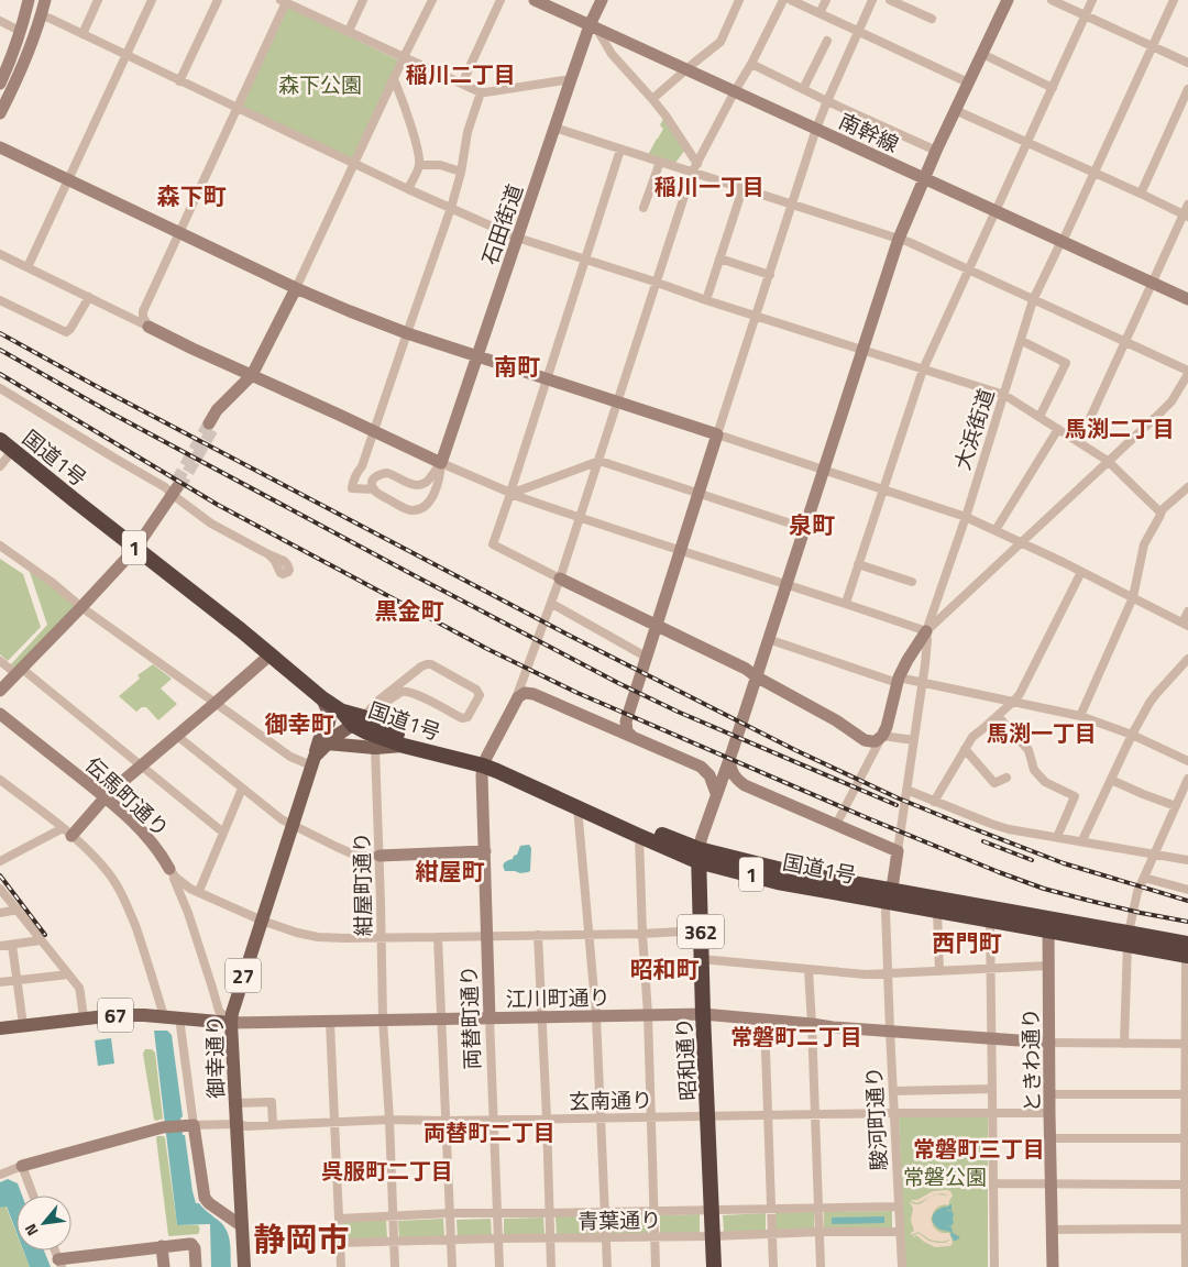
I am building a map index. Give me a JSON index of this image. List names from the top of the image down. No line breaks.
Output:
{"streets":{"highway":["国道1号","1","362","昭和通り"],"main road":["27","67","御幸通り"],"street":["南幹線","石田街道","大浜街道","伝馬町通り","紺屋町通り","江川町通り","両替町通り","ときわ通り","玄南通り","駿河町通り","青葉通り"]},"crossings":[["南幹線","石田街道"],["南幹線","大浜街道"],["国道1号","27"],["国道1号","両替町通り"],["国道1号","御幸通り"],["国道1号","昭和通り"],["国道1号","ときわ通り"],["国道1号","駿河町通り"],["伝馬町通り","江川町通り"],["伝馬町通り","67"],["伝馬町通り","御幸通り"],["紺屋町通り","江川町通り"],["紺屋町通り","玄南通り"],["紺屋町通り","青葉通り"],["27","御幸通り"],["江川町通り","67"],["江川町通り","両替町通り"],["江川町通り","御幸通り"],["江川町通り","昭和通り"],["江川町通り","ときわ通り"],["江川町通り","駿河町通り"],["67","御幸通り"],["両替町通り","玄南通り"],["両替町通り","青葉通り"],["御幸通り","玄南通り"],["昭和通り","玄南通り"],["昭和通り","青葉通り"],["ときわ通り","玄南通り"],["玄南通り","駿河町通り"],["駿河町通り","青葉通り"]],"districts":["稲川二丁目","稲川一丁目","森下町","南町","馬渕二丁目","泉町","黒金町","御幸町","馬渕一丁目","紺屋町","西門町","昭和町","常磐町二丁目","両替町二丁目","常磐町三丁目","呉服町二丁目","静岡市"],"parks":["森下公園","常磐公園"],"north":"bottom left"}
